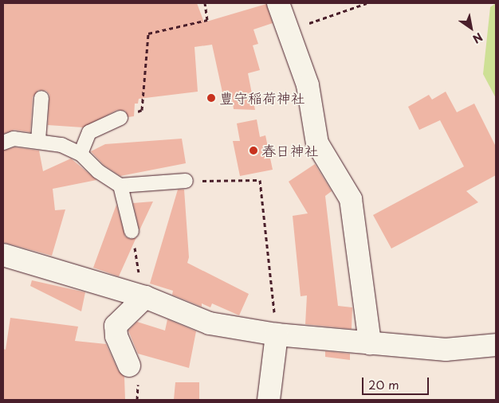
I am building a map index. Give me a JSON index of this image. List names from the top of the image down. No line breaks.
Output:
{"places":["豊守稲荷神社","春日神社"],"scale_bar":"20 m","north":"bottom right"}
